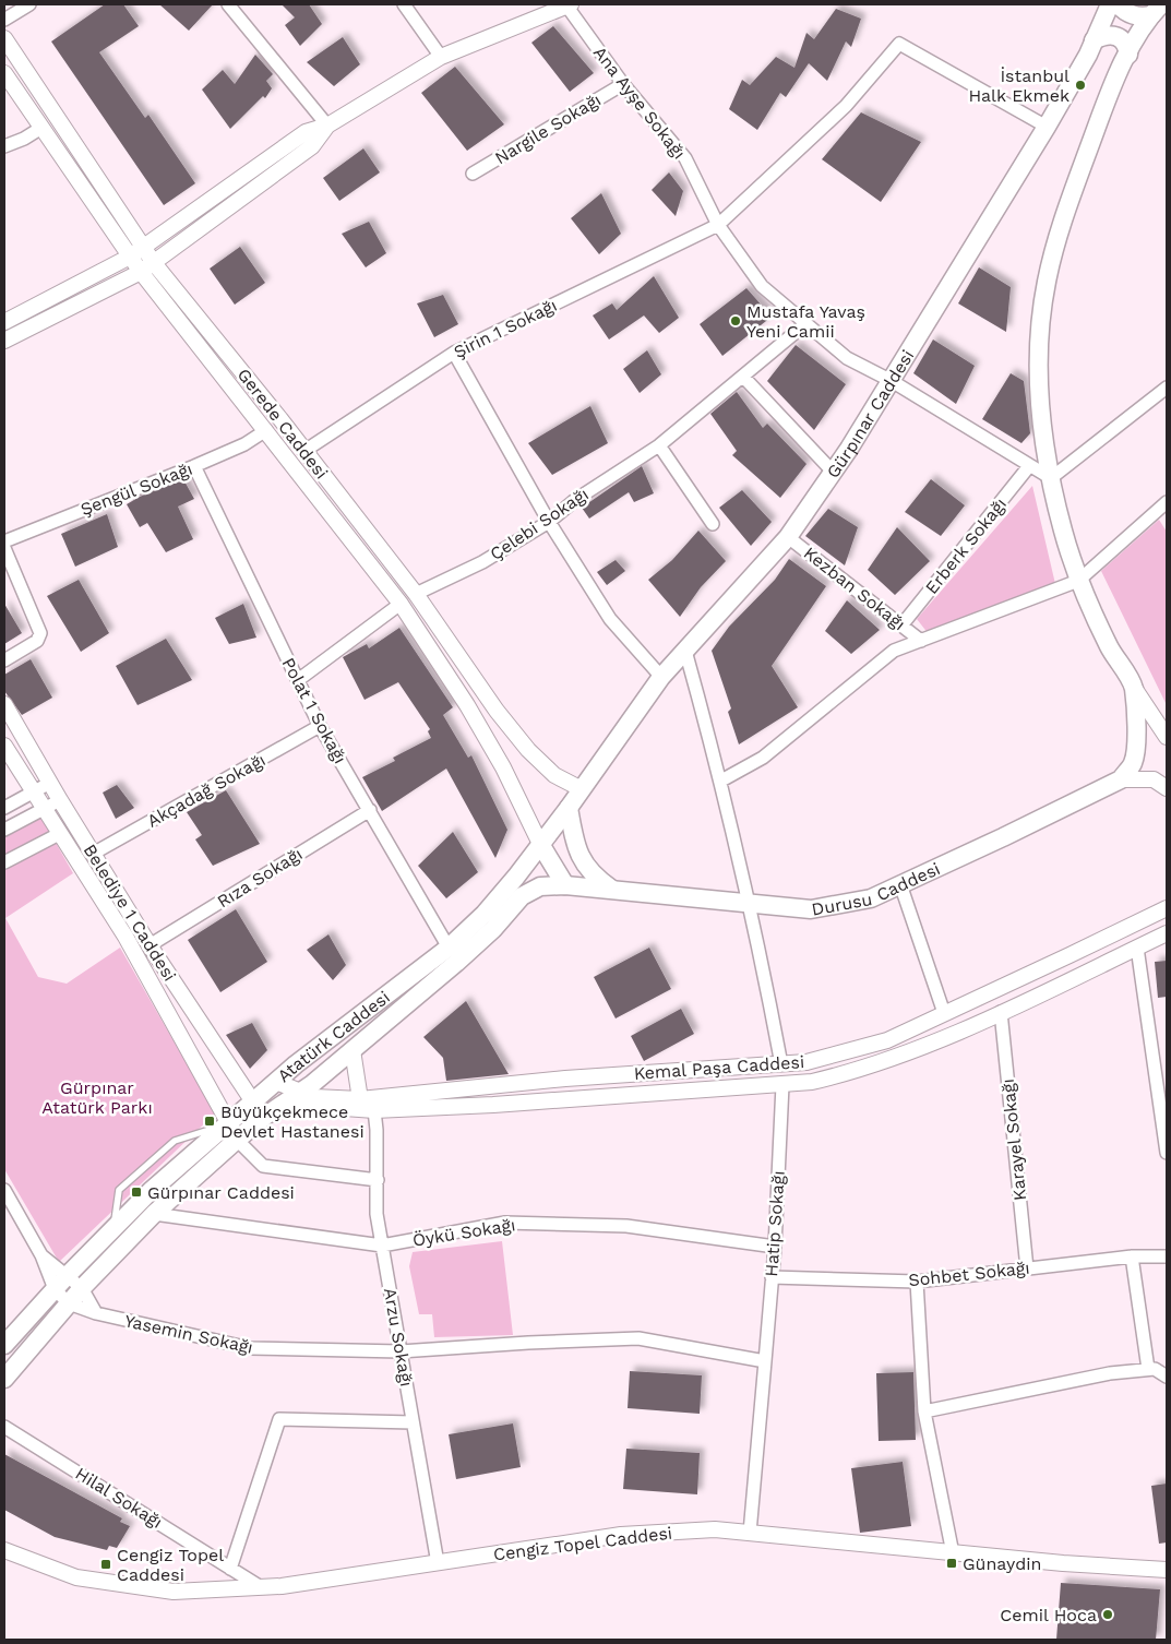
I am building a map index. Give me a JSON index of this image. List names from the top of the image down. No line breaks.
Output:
{"streets":{"main road":["Gürpınar Caddesi","Durusu Caddesi","Atatürk Caddesi"],"street":["Ana Ayşe Sokağı","Nargile Sokağı","Şirin 1 Sokağı","Gerede Caddesi","Şengül Sokağı","Çelebi Sokağı","Erberk Sokağı","Kezban Sokağı","Polat 1 Sokağı","Akçadağ Sokağı","Rıza Sokağı","Belediye 1 Caddesi","Kemal Paşa Caddesi","Karayel Sokağı","Hatip Sokağı","Öykü Sokağı","Sohbet Sokağı","Yasemin Sokağı","Arzu Sokağı","Hilal Sokağı","Cengiz Topel Caddesi"]},"crossings":[["Ana Ayşe Sokağı","Nargile Sokağı"],["Ana Ayşe Sokağı","Şirin 1 Sokağı"],["Ana Ayşe Sokağı","Gürpınar Caddesi"],["Ana Ayşe Sokağı","Çelebi Sokağı"],["Ana Ayşe Sokağı","Erberk Sokağı"],["Şirin 1 Sokağı","Gürpınar Caddesi"],["Şirin 1 Sokağı","Gerede Caddesi"],["Gürpınar Caddesi","Gerede Caddesi"],["Gürpınar Caddesi","Kezban Sokağı"],["Gürpınar Caddesi","Atatürk Caddesi"],["Gerede Caddesi","Şengül Sokağı"],["Gerede Caddesi","Çelebi Sokağı"],["Gerede Caddesi","Atatürk Caddesi"],["Şengül Sokağı","Polat 1 Sokağı"],["Erberk Sokağı","Kezban Sokağı"],["Polat 1 Sokağı","Akçadağ Sokağı"],["Polat 1 Sokağı","Rıza Sokağı"],["Polat 1 Sokağı","Atatürk Caddesi"],["Akçadağ Sokağı","Belediye 1 Caddesi"],["Rıza Sokağı","Belediye 1 Caddesi"],["Durusu Caddesi","Atatürk Caddesi"],["Belediye 1 Caddesi","Atatürk Caddesi"],["Atatürk Caddesi","Kemal Paşa Caddesi"],["Atatürk Caddesi","Öykü Sokağı"],["Atatürk Caddesi","Yasemin Sokağı"],["Kemal Paşa Caddesi","Karayel Sokağı"],["Kemal Paşa Caddesi","Hatip Sokağı"],["Kemal Paşa Caddesi","Arzu Sokağı"],["Karayel Sokağı","Sohbet Sokağı"],["Hatip Sokağı","Öykü Sokağı"],["Hatip Sokağı","Sohbet Sokağı"],["Hatip Sokağı","Yasemin Sokağı"],["Hatip Sokağı","Cengiz Topel Caddesi"],["Öykü Sokağı","Arzu Sokağı"],["Yasemin Sokağı","Arzu Sokağı"],["Arzu Sokağı","Cengiz Topel Caddesi"],["Hilal Sokağı","Cengiz Topel Caddesi"]],"parks":["Gürpınar Atatürk Parkı"],"places":{"other":["İstanbul Halk Ekmek","Mustafa Yavaş Yeni Camii","Cemil Hoca"],"transit":["Büyükçekmece Devlet Hastanesi","Gürpınar Caddesi","Günaydin","Cengiz Topel Caddesi"]}}
